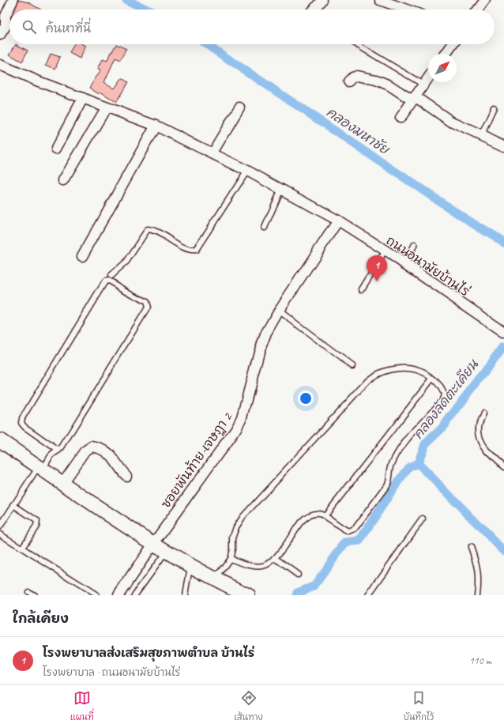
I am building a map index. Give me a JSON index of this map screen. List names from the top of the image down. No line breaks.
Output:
{"streets":{"street":["ถนนอนามัยบ้านไร่","ซอยพันท้าย-เจษฎา 2"]},"crossings":[["ถนนอนามัยบ้านไร่","ซอยพันท้าย-เจษฎา 2"]],"water":["คลองมหาชัย","คลองลัดตะเคียน"],"north":"top right","page":{"search":"ค้นหาที่นี่","pins":"1","heading":"ใกล้เคียง","list":[{"mark":"1","name":"โรงพยาบาลส่งเสริมสุขภาพตำบล บ้านไร่","note":"โรงพยาบาล · ถนนอนามัยบ้านไร่","value":"110 m"}],"nav":["แผนที่","เส้นทาง","บันทึกไว้"]}}
